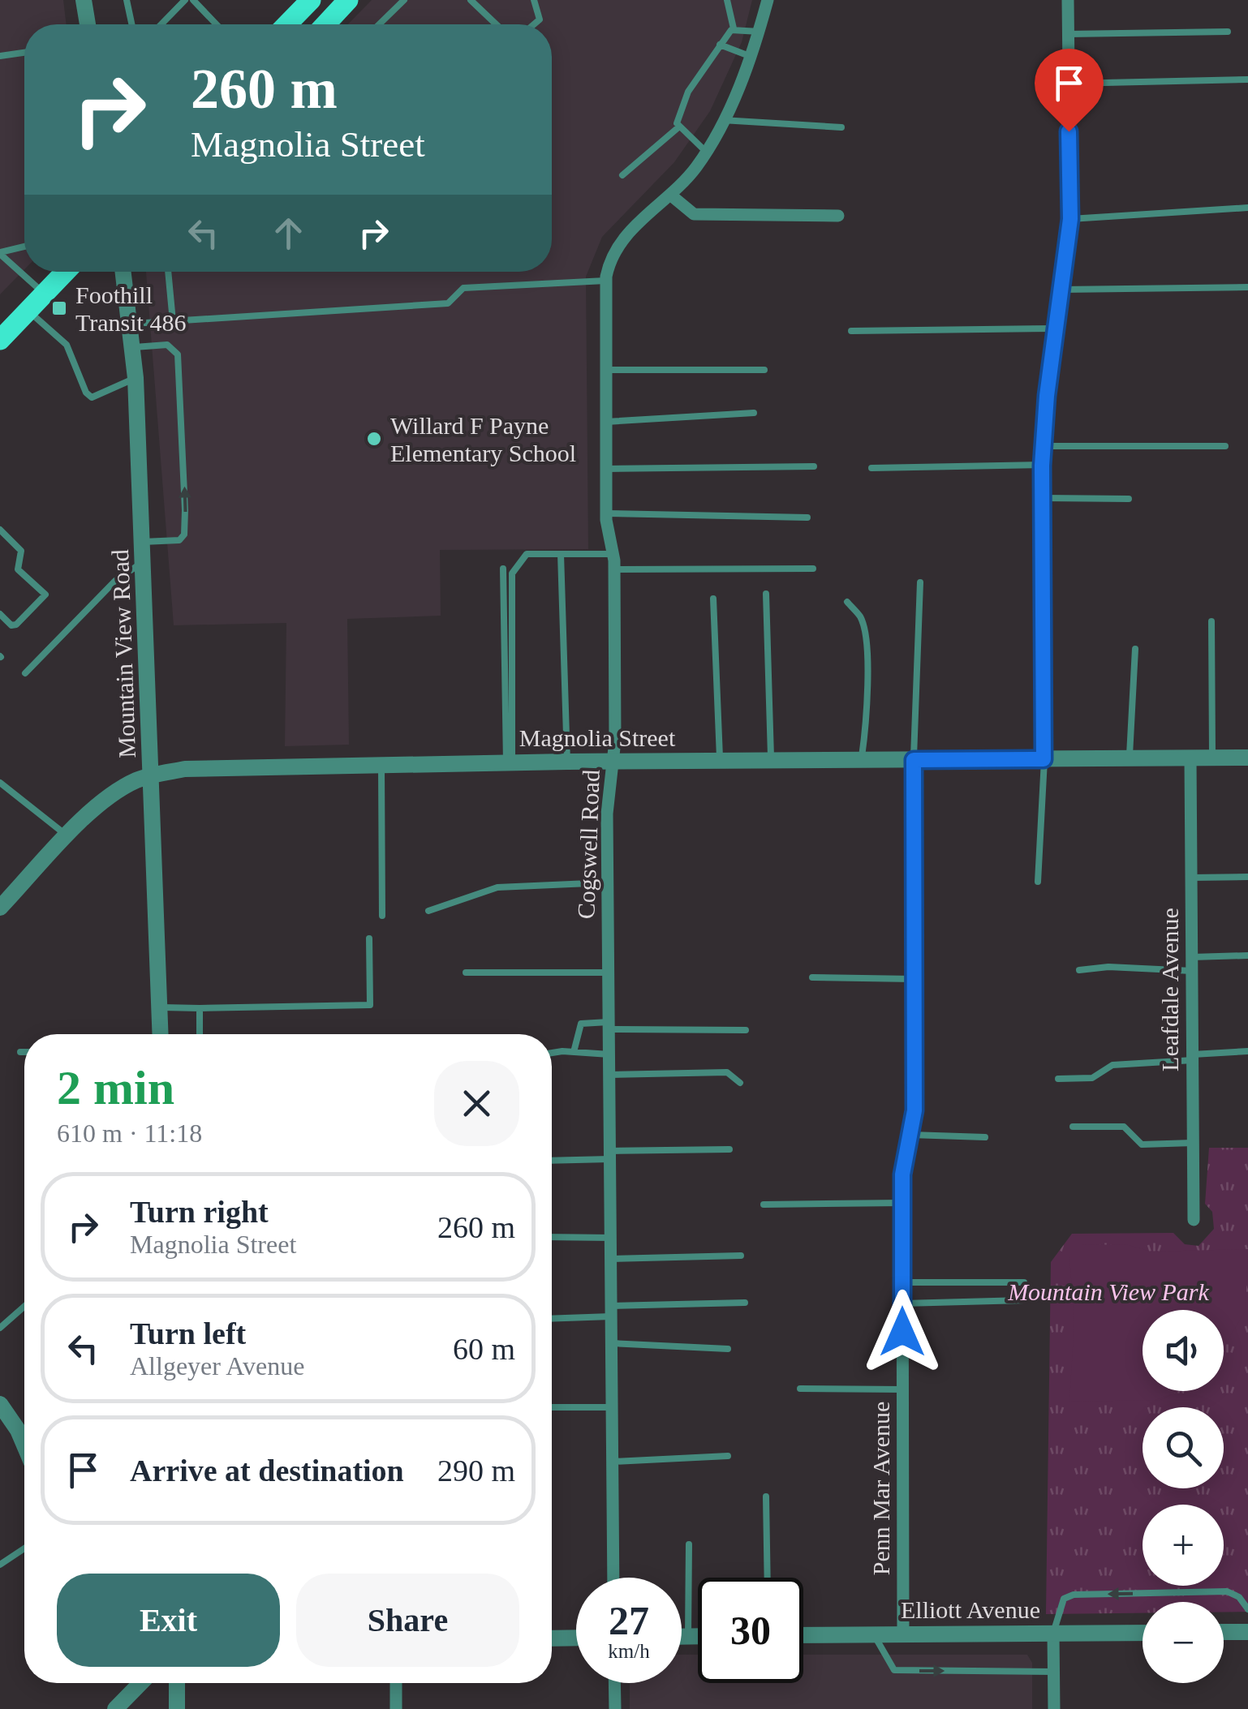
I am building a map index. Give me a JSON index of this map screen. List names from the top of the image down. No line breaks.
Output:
{"streets":{"street":["Mountain View Road","Magnolia Street","Cogswell Road","Leafdale Avenue","Penn Mar Avenue","Elliott Avenue"]},"crossings":[["Mountain View Road","Magnolia Street"],["Magnolia Street","Cogswell Road"],["Magnolia Street","Leafdale Avenue"],["Magnolia Street","Penn Mar Avenue"],["Penn Mar Avenue","Elliott Avenue"]],"parks":["Mountain View Park"],"places":{"transit":["Foothill Transit 486"],"other":["Willard F Payne Elementary School"]},"page":{"turn":["260 m","Magnolia Street"],"heading":["2 min","610 m · 11:18"],"list":[{"name":"Turn right","note":"Magnolia Street","value":"260 m"},{"name":"Turn left","note":"Allgeyer Avenue","value":"60 m"},{"name":"Arrive at destination","value":"290 m"}],"map_buttons":["+","−"],"buttons":["Exit","Share"],"speed":"27 km/h","limit":"30"}}
